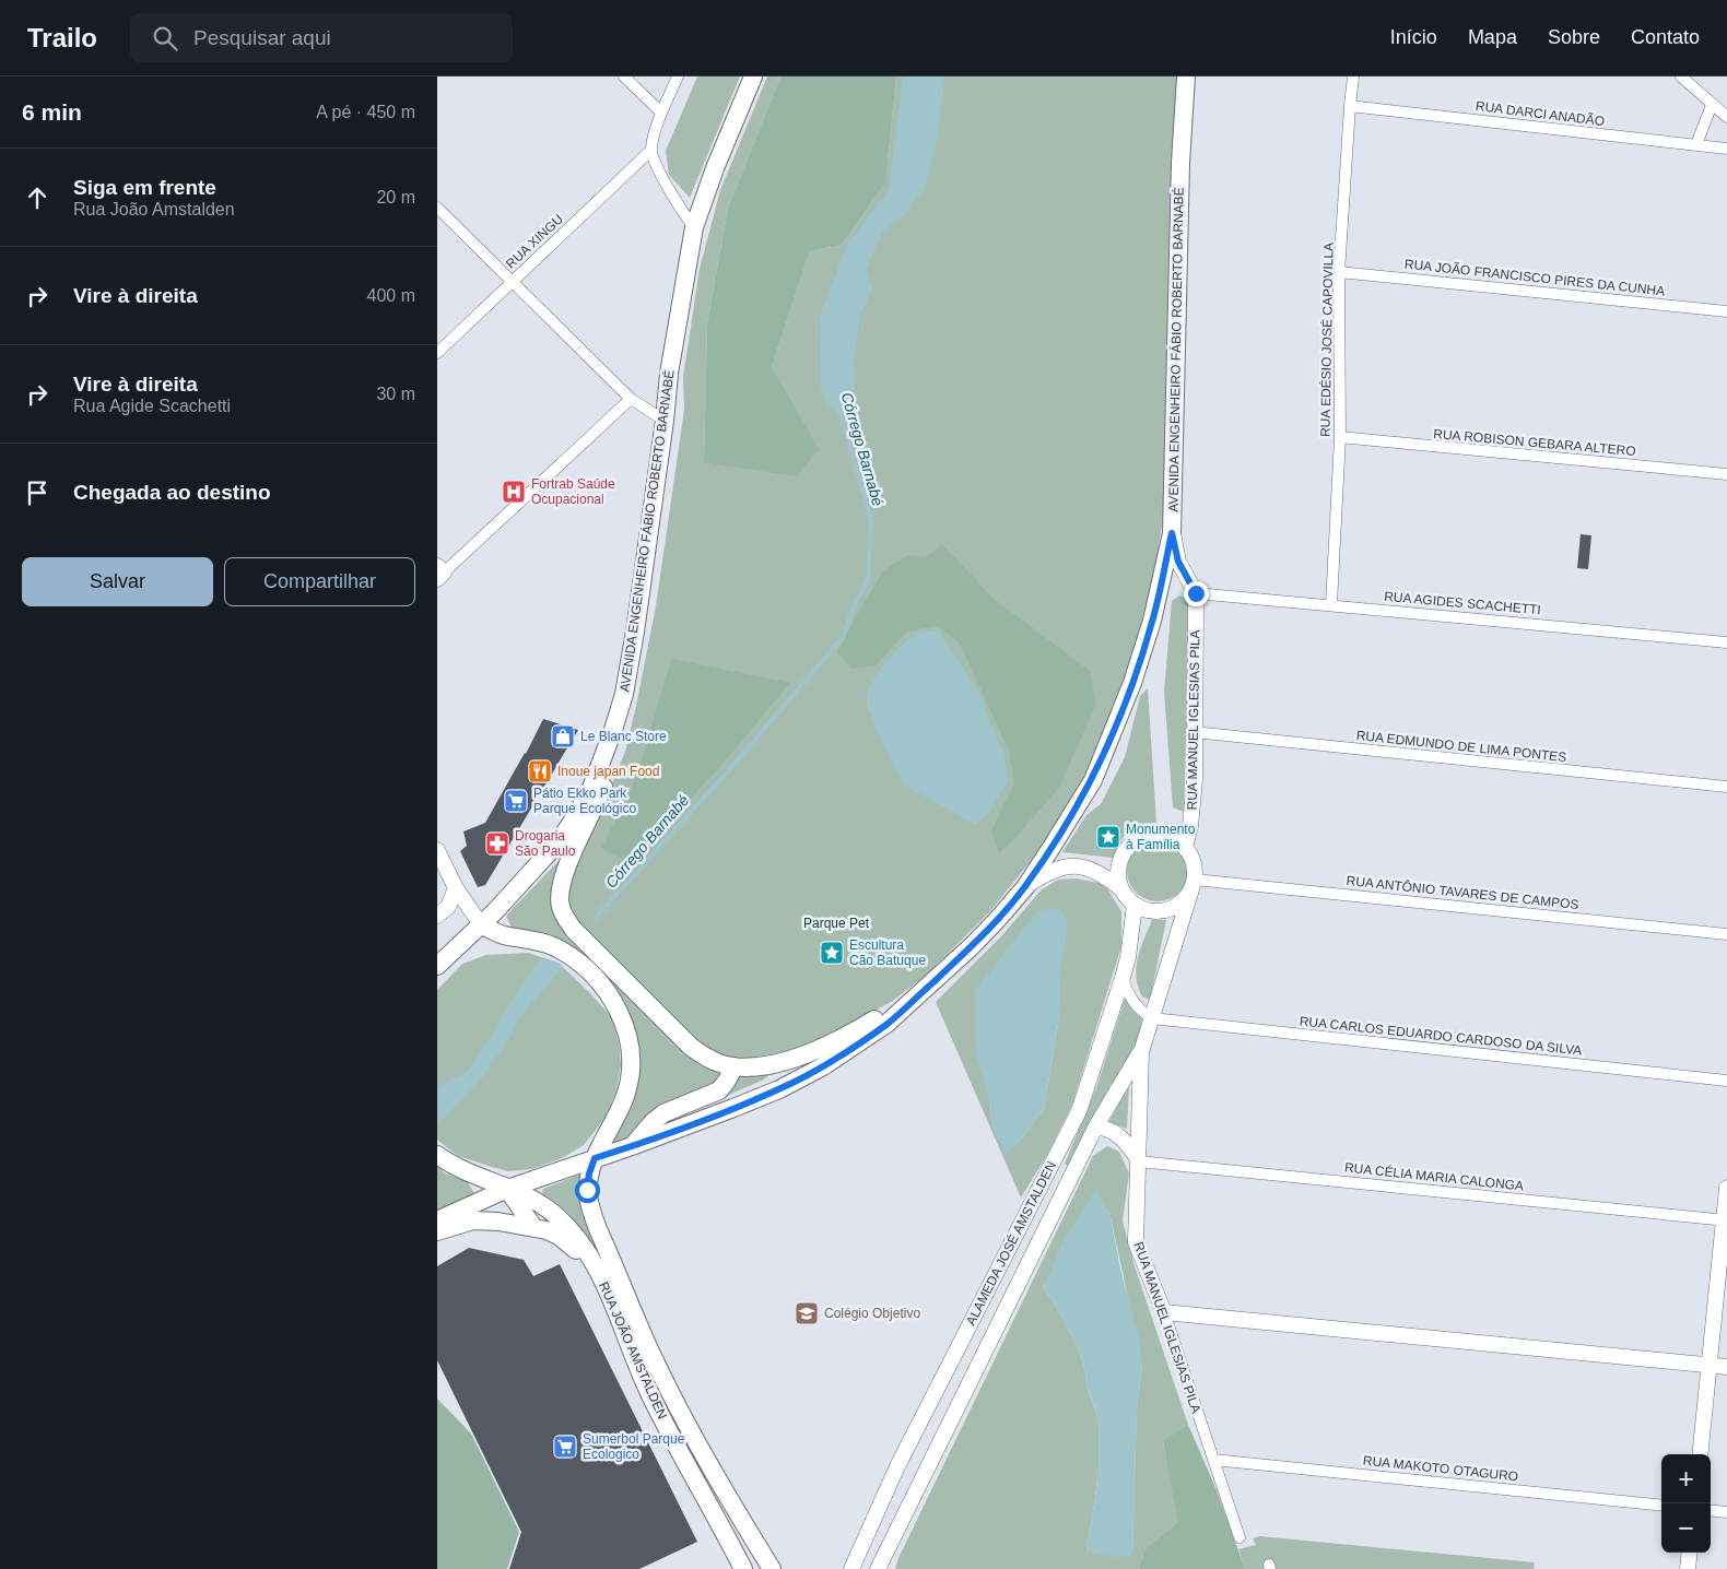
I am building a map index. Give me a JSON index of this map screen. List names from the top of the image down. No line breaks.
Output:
{"streets":{"main road":["AVENIDA ENGENHEIRO FÁBIO ROBERTO BARNABÉ","RUA JOÃO AMSTALDEN"],"street":["RUA DARCI ANADÃO","RUA XINGU","RUA JOÃO FRANCISCO PIRES DA CUNHA","RUA EDÉSIO JOSÉ CAPOVILLA","RUA ROBISON GEBARA ALTERO","RUA AGIDES SCACHETTI","RUA MANUEL IGLESIAS PILA","RUA EDMUNDO DE LIMA PONTES","RUA ANTÔNIO TAVARES DE CAMPOS","RUA CARLOS EDUARDO CARDOSO DA SILVA","RUA CÉLIA MARIA CALONGA","ALAMEDA JOSÉ AMSTALDEN","RUA MAKOTO OTAGURO"]},"crossings":[["RUA DARCI ANADÃO","RUA EDÉSIO JOSÉ CAPOVILLA"],["RUA JOÃO FRANCISCO PIRES DA CUNHA","RUA EDÉSIO JOSÉ CAPOVILLA"],["RUA EDÉSIO JOSÉ CAPOVILLA","RUA ROBISON GEBARA ALTERO"],["RUA EDÉSIO JOSÉ CAPOVILLA","RUA AGIDES SCACHETTI"],["AVENIDA ENGENHEIRO FÁBIO ROBERTO BARNABÉ","RUA JOÃO AMSTALDEN"],["RUA AGIDES SCACHETTI","RUA MANUEL IGLESIAS PILA"],["RUA MANUEL IGLESIAS PILA","RUA EDMUNDO DE LIMA PONTES"],["RUA MANUEL IGLESIAS PILA","RUA ANTÔNIO TAVARES DE CAMPOS"],["RUA MANUEL IGLESIAS PILA","RUA CARLOS EDUARDO CARDOSO DA SILVA"],["RUA MANUEL IGLESIAS PILA","RUA CÉLIA MARIA CALONGA"],["RUA MANUEL IGLESIAS PILA","ALAMEDA JOSÉ AMSTALDEN"],["RUA MANUEL IGLESIAS PILA","RUA MAKOTO OTAGURO"],["RUA ANTÔNIO TAVARES DE CAMPOS","ALAMEDA JOSÉ AMSTALDEN"]],"water":["Córrego Barnabé"],"parks":["Parque Pet"],"places":{"hospital":["Fortrab Saúde Ocupacional"],"shop":["Le Blanc Store"],"restaurant":["Inoue japan Food"],"supermarket":["Pátio Ekko Park Parque Ecológico","Sumerbol Parque Ecologico"],"place":["Monumento à Família","Escultura Cão Batuque"],"pharmacy":["Drogaria São Paulo"],"school or university":["Colégio Objetivo"]},"page":{"header":"Trailo","search":"Pesquisar aqui","nav":["Início","Mapa","Sobre","Contato"],"heading":["6 min","A pé · 450 m"],"list":[["Siga em frente","Rua João Amstalden","20 m"],["Vire à direita","400 m"],["Vire à direita","Rua Agide Scachetti","30 m"],"Chegada ao destino"],"buttons":["Salvar","Compartilhar"],"map_buttons":["+","−"]}}
